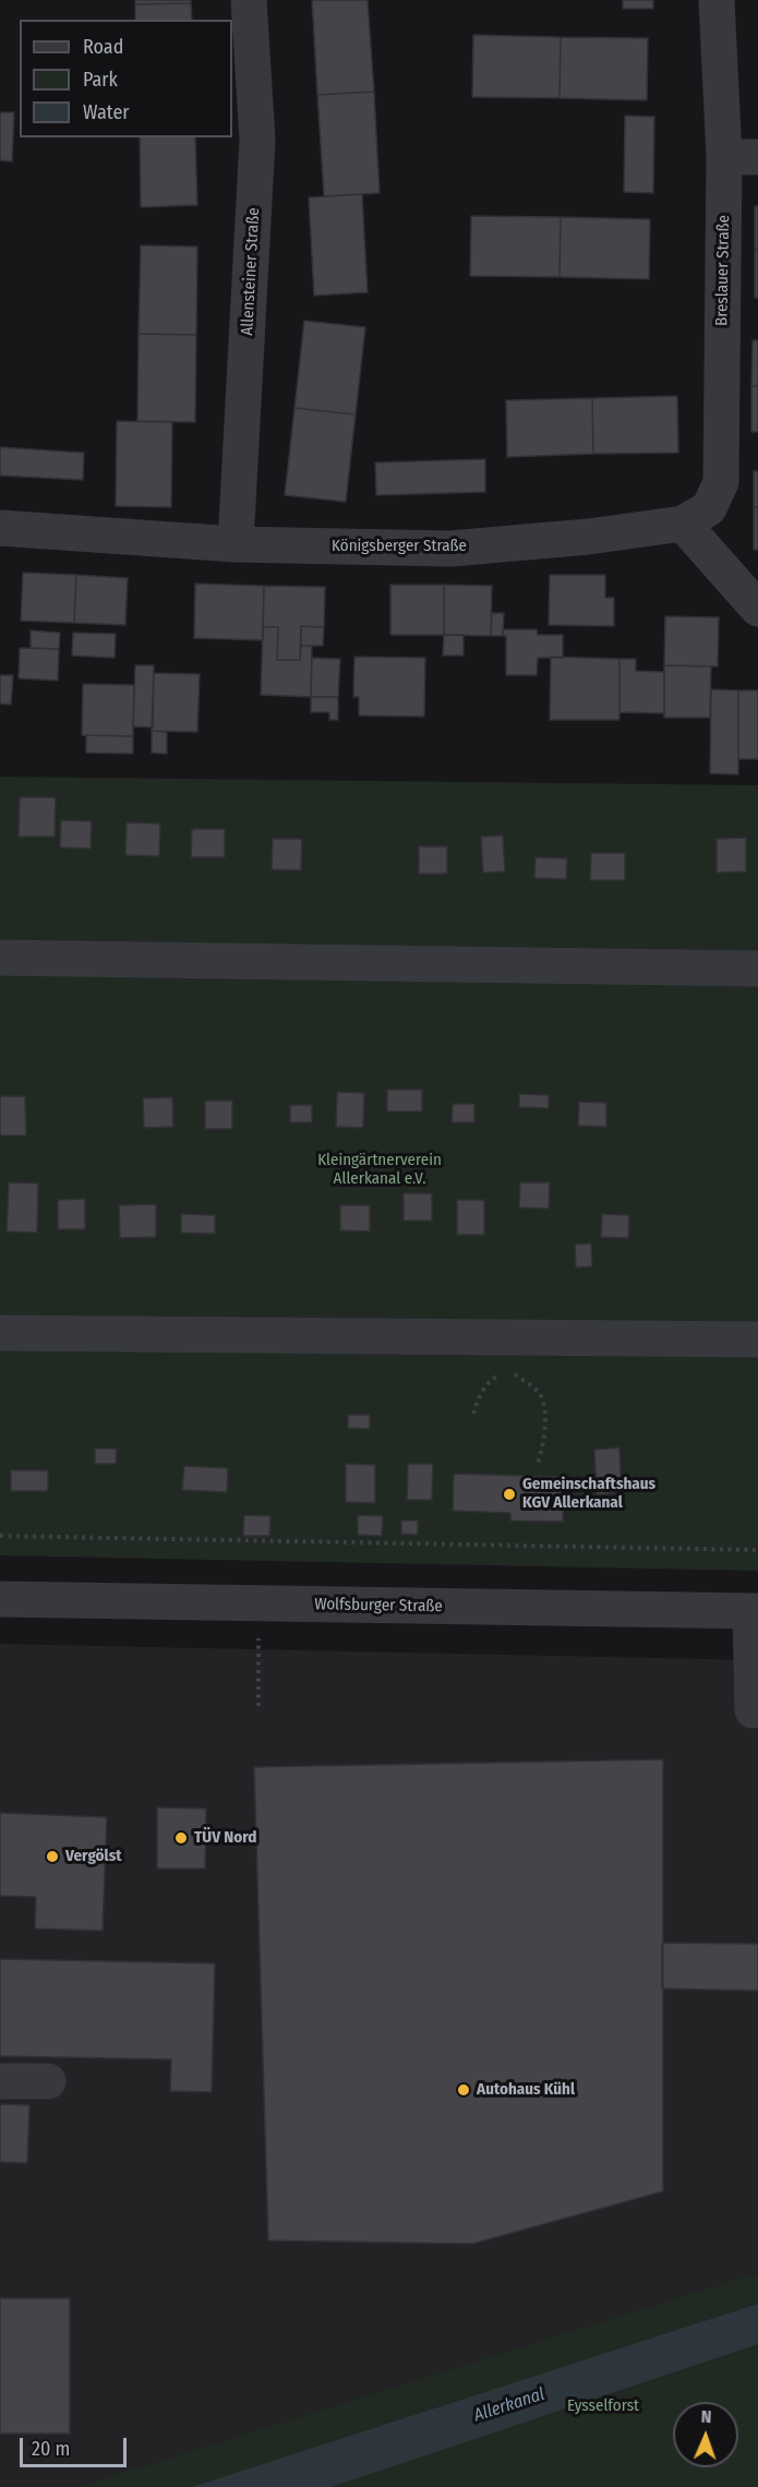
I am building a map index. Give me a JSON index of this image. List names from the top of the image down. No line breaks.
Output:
{"streets":{"street":["Breslauer Straße","Allensteiner Straße","Königsberger Straße","Wolfsburger Straße"]},"crossings":[["Breslauer Straße","Königsberger Straße"],["Allensteiner Straße","Königsberger Straße"]],"water":["Allerkanal"],"parks":["Kleingärtnerverein Allerkanal e.V.","Eysselforst"],"places":["Gemeinschaftshaus KGV Allerkanal","TÜV Nord","Vergölst","Autohaus Kühl"],"legend":["Road","Park","Water"],"scale_bar":"20 m","north":"top"}
